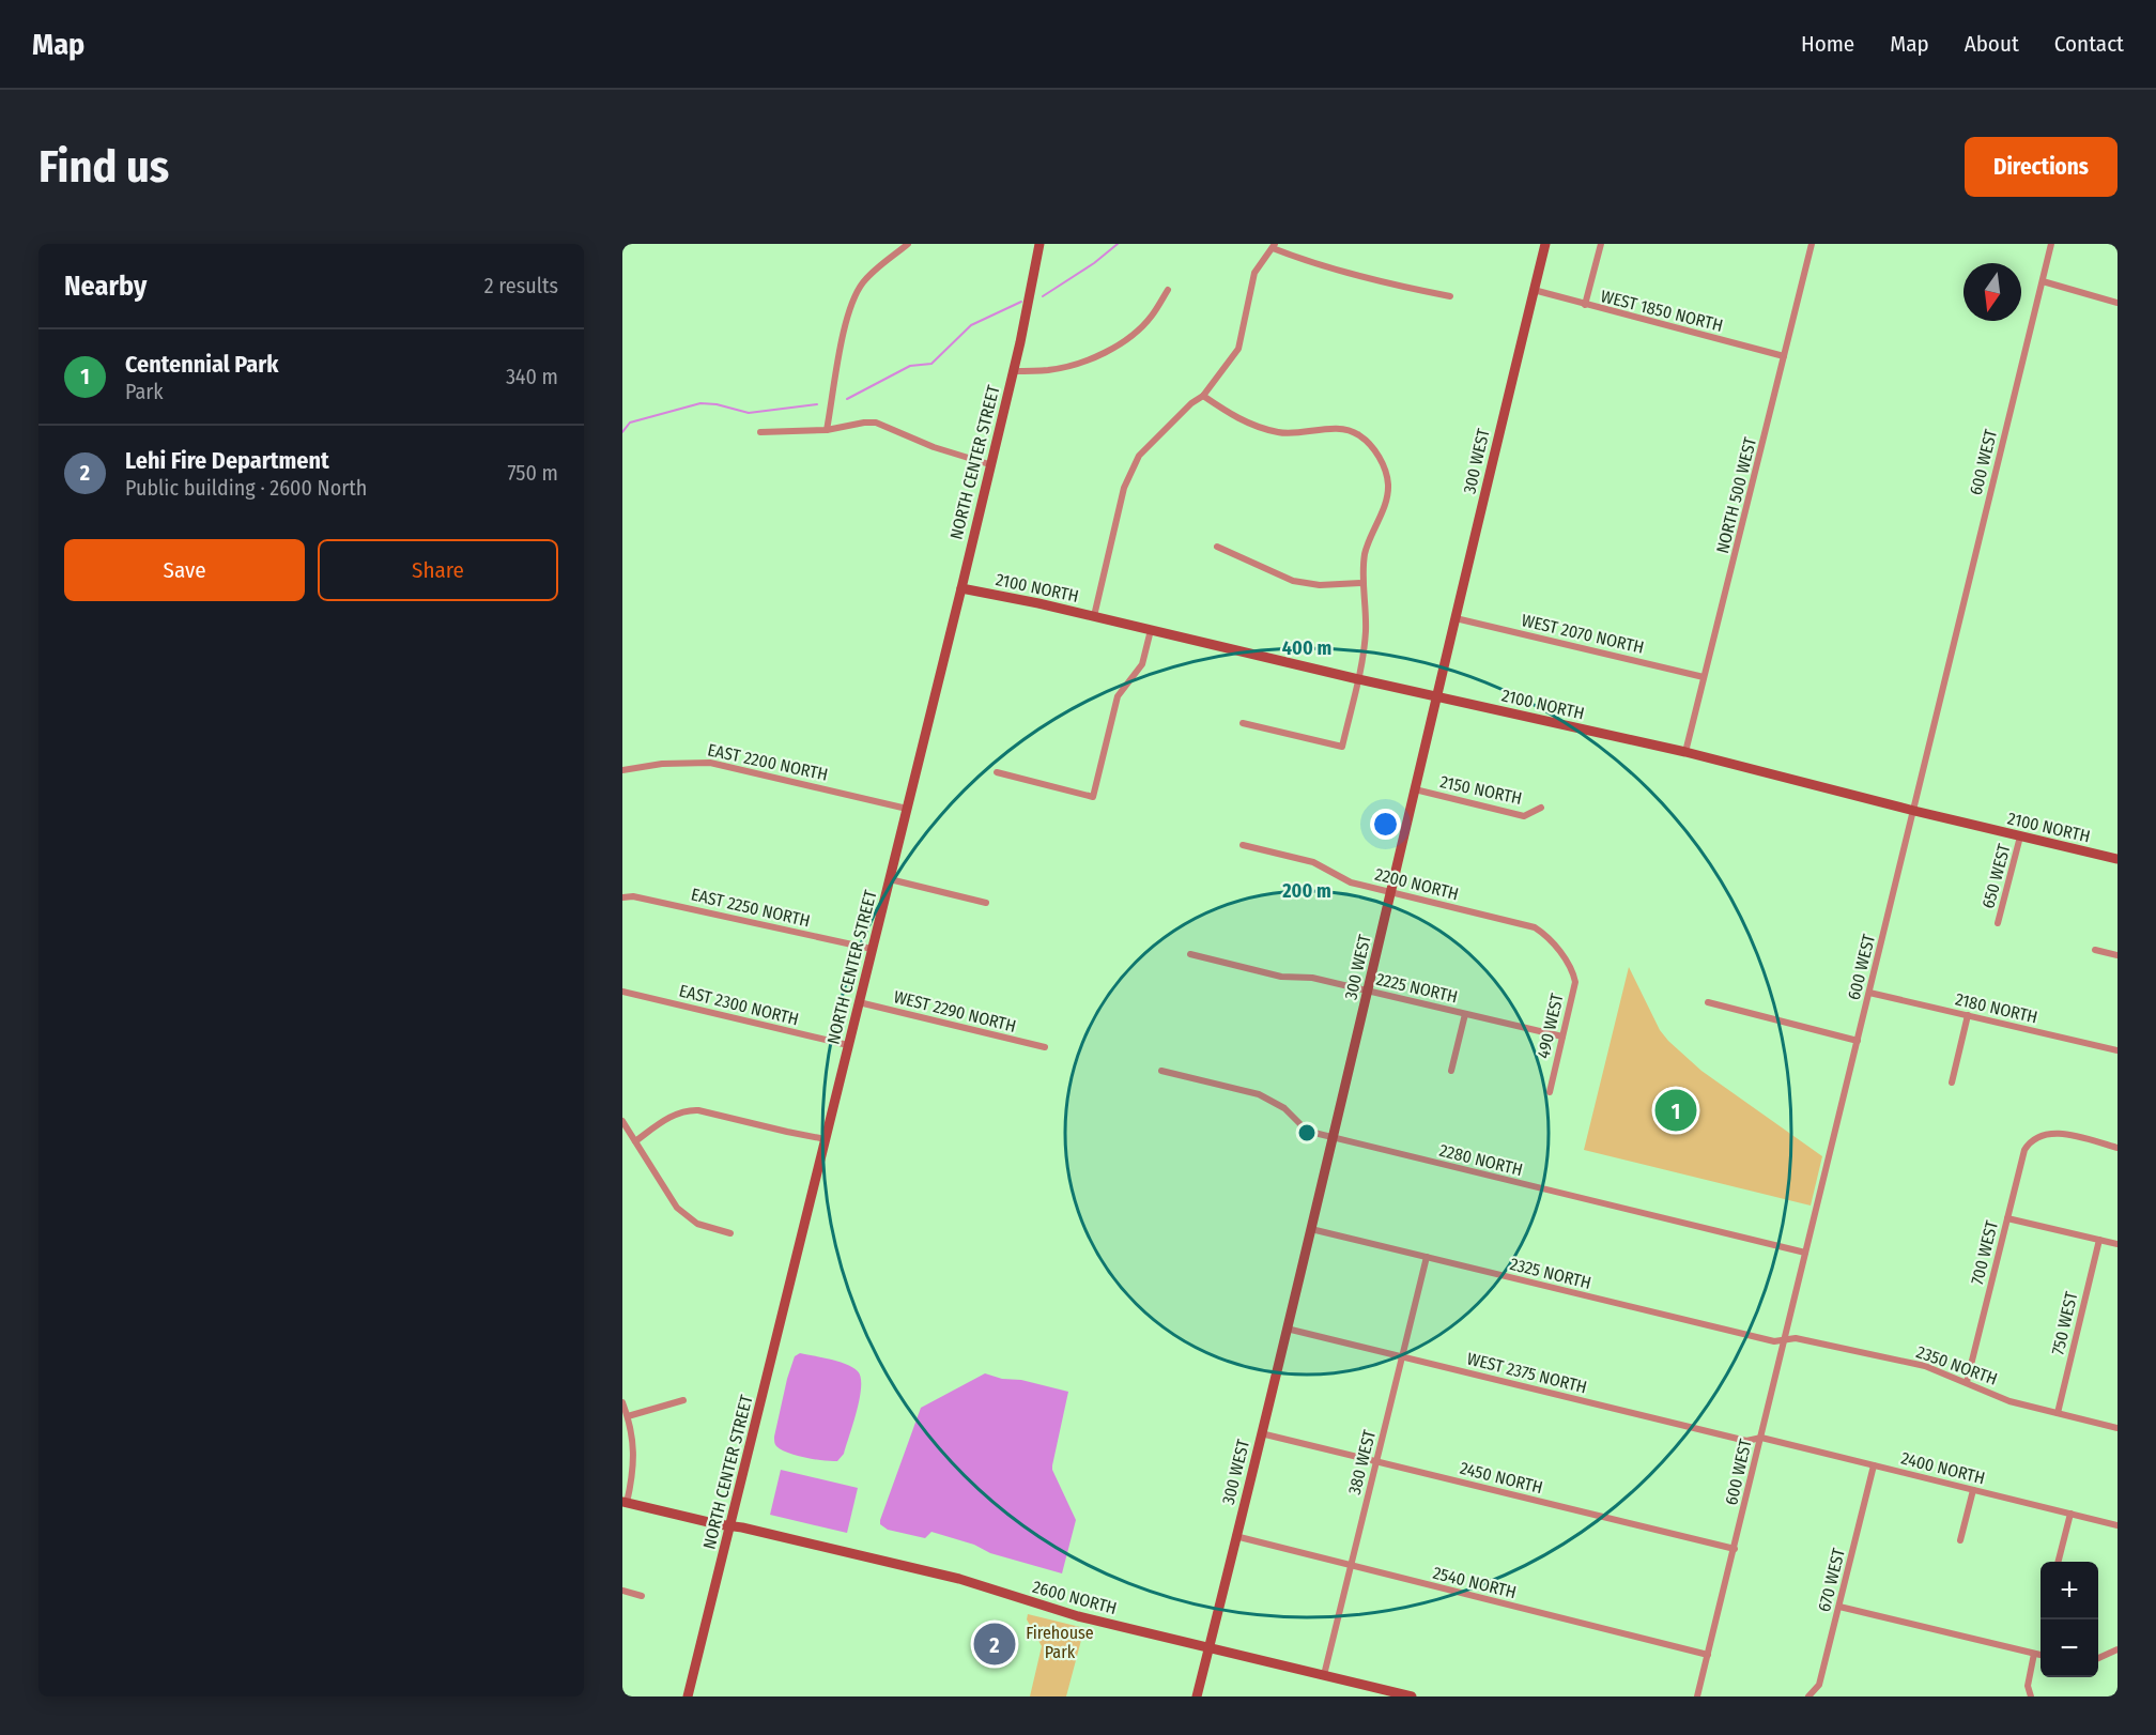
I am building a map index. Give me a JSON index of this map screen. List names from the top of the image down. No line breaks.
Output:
{"streets":{"street":["WEST 1850 NORTH","300 WEST","NORTH CENTER STREET","600 WEST","NORTH 500 WEST","2100 NORTH","WEST 2070 NORTH","EAST 2200 NORTH","2150 NORTH","650 WEST","2200 NORTH","EAST 2250 NORTH","2225 NORTH","EAST 2300 NORTH","2180 NORTH","WEST 2290 NORTH","490 WEST","2280 NORTH","700 WEST","2325 NORTH","750 WEST","2350 NORTH","WEST 2375 NORTH","380 WEST","2400 NORTH","2450 NORTH","670 WEST","2540 NORTH","2600 NORTH"]},"crossings":[["WEST 1850 NORTH","300 WEST"],["WEST 1850 NORTH","NORTH 500 WEST"],["300 WEST","2100 NORTH"],["300 WEST","WEST 2070 NORTH"],["300 WEST","2150 NORTH"],["300 WEST","2200 NORTH"],["300 WEST","2225 NORTH"],["300 WEST","2280 NORTH"],["300 WEST","2325 NORTH"],["300 WEST","WEST 2375 NORTH"],["300 WEST","2450 NORTH"],["300 WEST","2540 NORTH"],["300 WEST","2600 NORTH"],["NORTH CENTER STREET","2100 NORTH"],["NORTH CENTER STREET","EAST 2200 NORTH"],["NORTH CENTER STREET","EAST 2250 NORTH"],["NORTH CENTER STREET","EAST 2300 NORTH"],["NORTH CENTER STREET","WEST 2290 NORTH"],["NORTH CENTER STREET","2600 NORTH"],["600 WEST","2100 NORTH"],["600 WEST","2180 NORTH"],["600 WEST","2280 NORTH"],["600 WEST","2325 NORTH"],["600 WEST","2350 NORTH"],["600 WEST","WEST 2375 NORTH"],["600 WEST","2400 NORTH"],["600 WEST","2450 NORTH"],["600 WEST","2540 NORTH"],["NORTH 500 WEST","2100 NORTH"],["NORTH 500 WEST","WEST 2070 NORTH"],["2100 NORTH","650 WEST"],["2200 NORTH","490 WEST"],["2225 NORTH","490 WEST"],["700 WEST","2350 NORTH"],["2325 NORTH","2350 NORTH"],["2325 NORTH","380 WEST"],["750 WEST","2350 NORTH"],["WEST 2375 NORTH","380 WEST"],["WEST 2375 NORTH","2400 NORTH"],["380 WEST","2450 NORTH"],["380 WEST","2540 NORTH"],["380 WEST","2600 NORTH"],["2400 NORTH","670 WEST"]],"parks":["Firehouse Park"],"north":"bottom","page":{"header":"Map","nav":["Home","Map","About","Contact"],"buttons":["Directions",["Save","Share"]],"title":"Find us","heading":["Nearby","2 results"],"list":[{"mark":"1","name":"Centennial Park","note":"Park","value":"340 m"},{"mark":"2","name":"Lehi Fire Department","note":"Public building · 2600 North","value":"750 m"}],"pins":["1","2"],"map_buttons":["+","−"]},"rings":["400 m","200 m"]}
